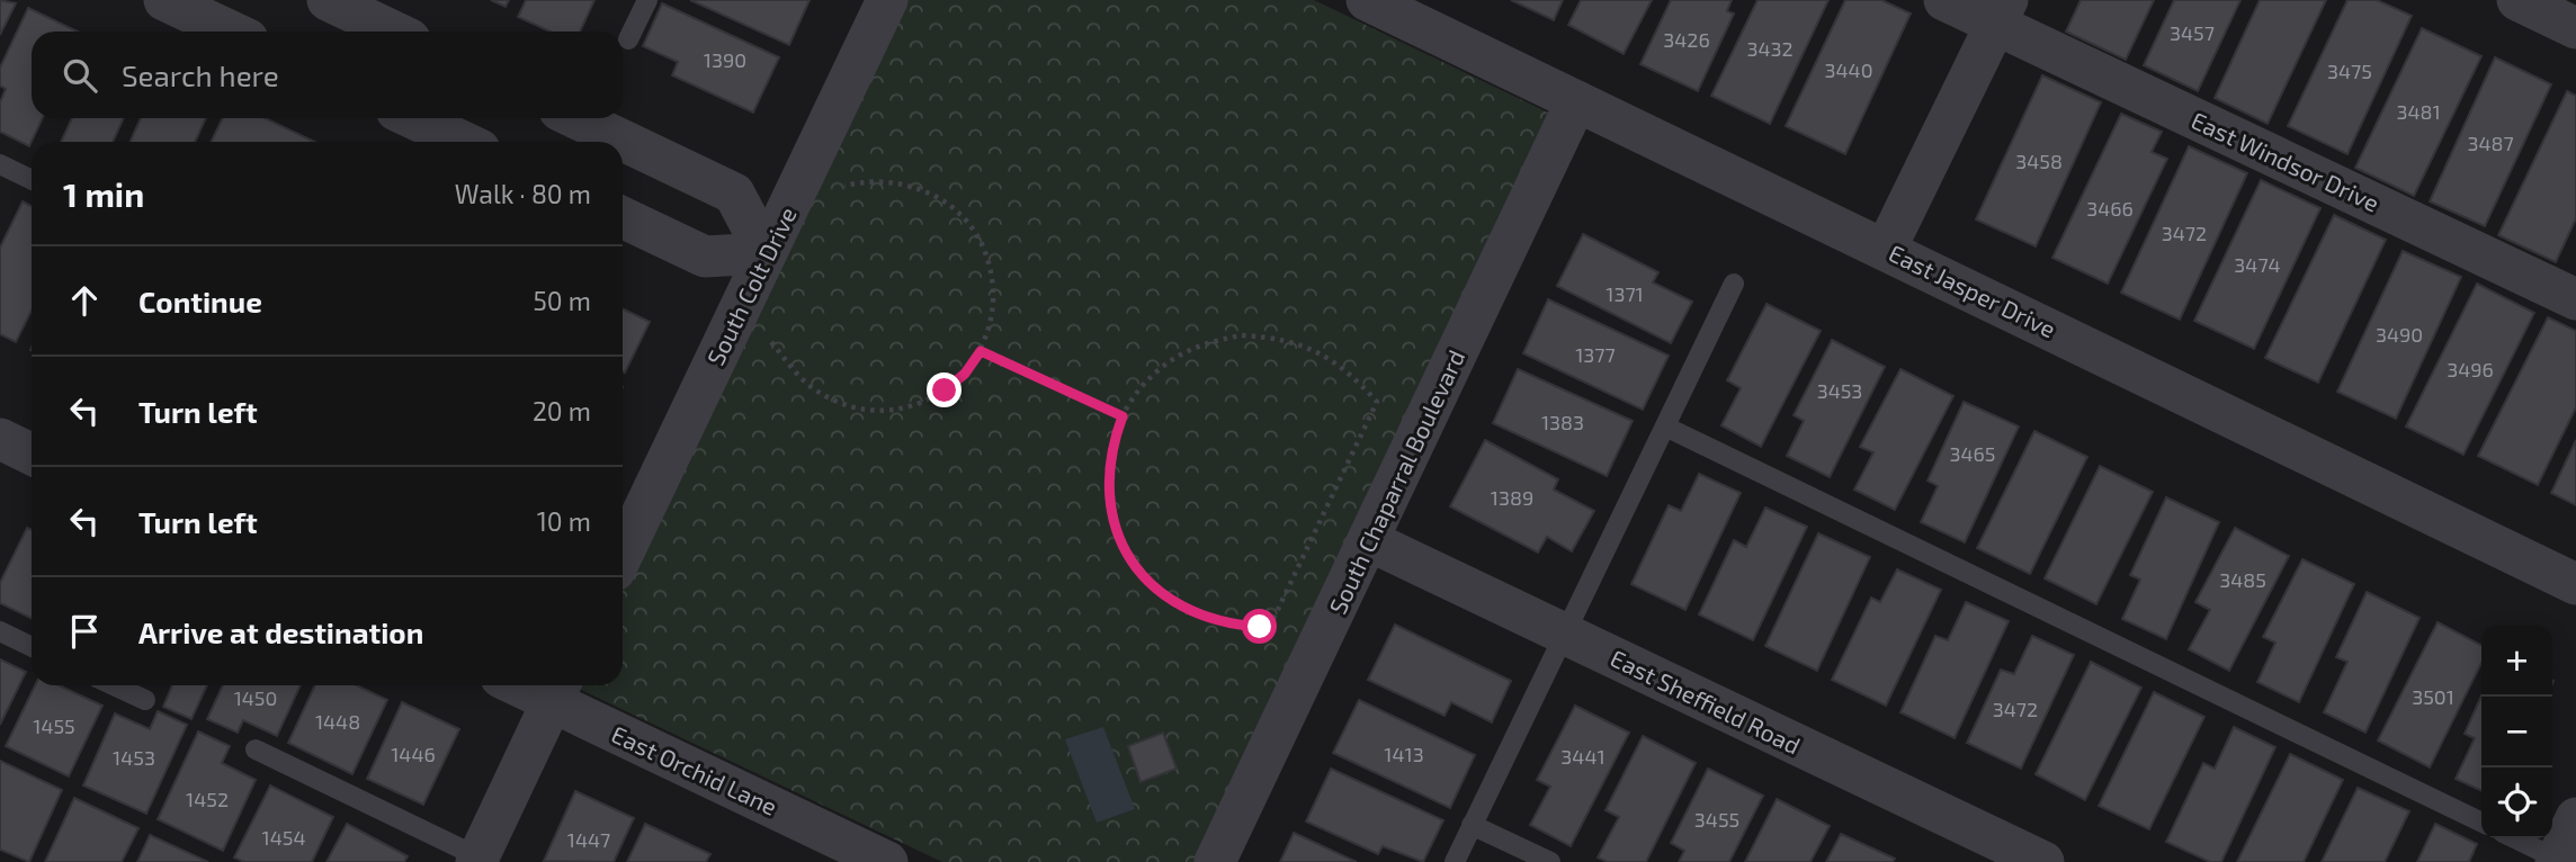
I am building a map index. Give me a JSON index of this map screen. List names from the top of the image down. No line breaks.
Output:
{"streets":{"street":["East Windsor Drive","South Colt Drive","East Jasper Drive","South Chaparral Boulevard","East Sheffield Road","East Orchid Lane"]},"crossings":[["East Jasper Drive","South Chaparral Boulevard"],["South Chaparral Boulevard","East Sheffield Road"]],"house_numbers":["3457","3426","3432","1390","3440","3475","3481","3487","3458","3466","3472","3474","1371","3490","1377","3496","3453","1383","3465","1389","3485","3501","1450","3472","1448","1455","1446","1413","3441","1453","1452","3455","1454","1447"],"page":{"search":"Search here","heading":["1 min","Walk · 80 m"],"list":[["Continue","50 m"],["Turn left","20 m"],["Turn left","10 m"],"Arrive at destination"],"map_buttons":["+","−"]}}
